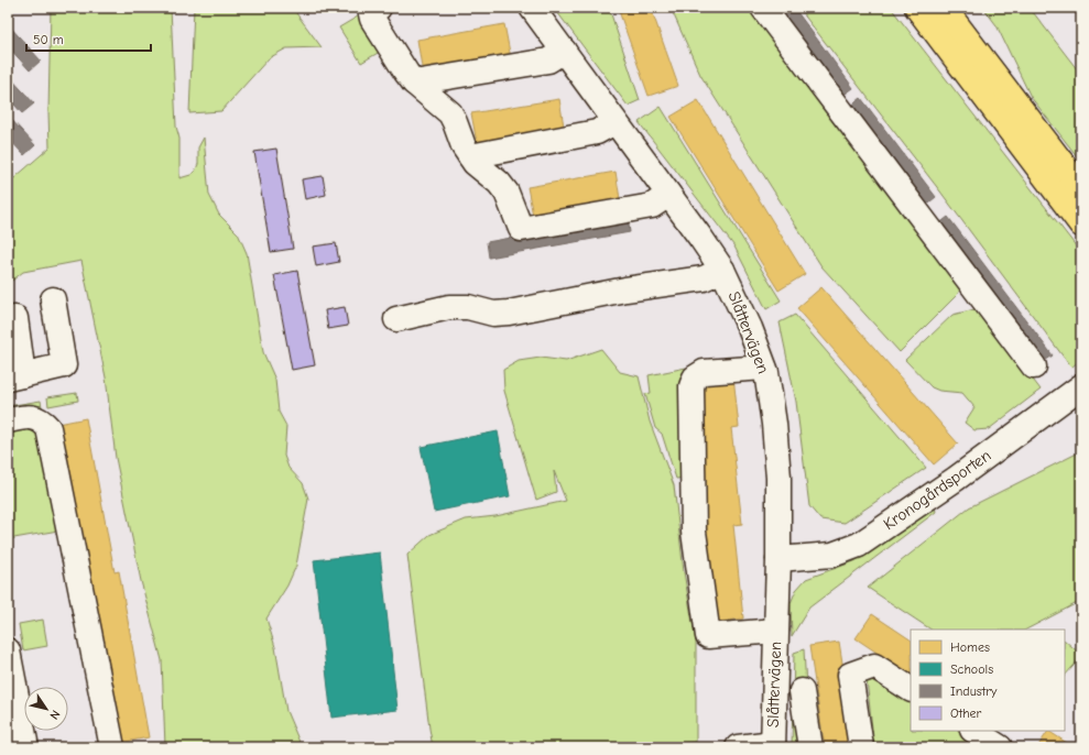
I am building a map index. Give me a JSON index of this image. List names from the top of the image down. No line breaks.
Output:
{"streets":{"street":["Slåttervägen","Kronogårdsporten"]},"crossings":[["Slåttervägen","Kronogårdsporten"]],"legend":["Homes","Schools","Industry","Other"],"scale_bar":"50 m","north":"bottom right"}
